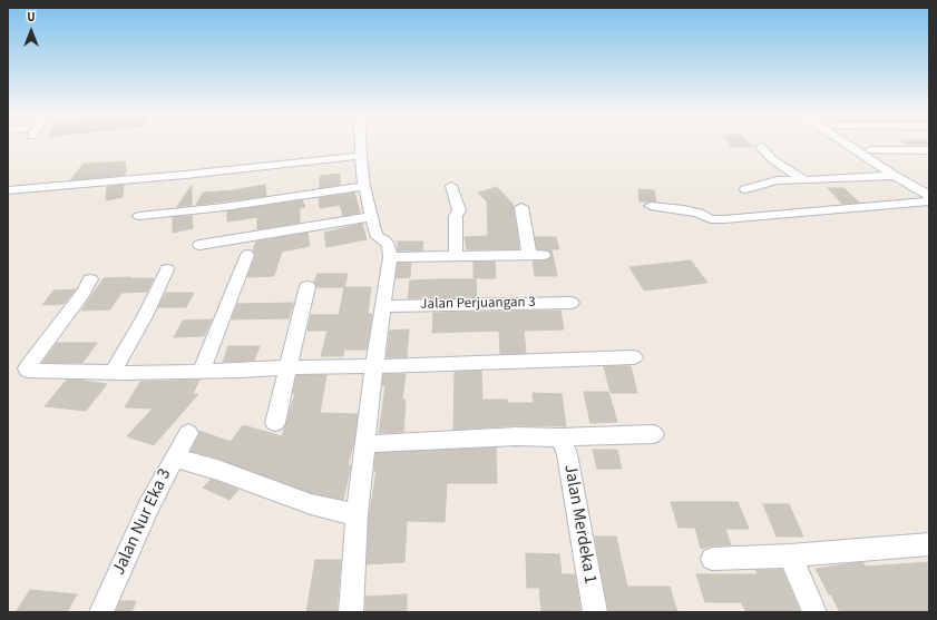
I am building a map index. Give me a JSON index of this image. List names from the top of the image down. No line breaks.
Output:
{"streets":{"street":["Jalan Perjuangan 3","Jalan Nur Eka 3","Jalan Merdeka 1"]},"north":"top"}
